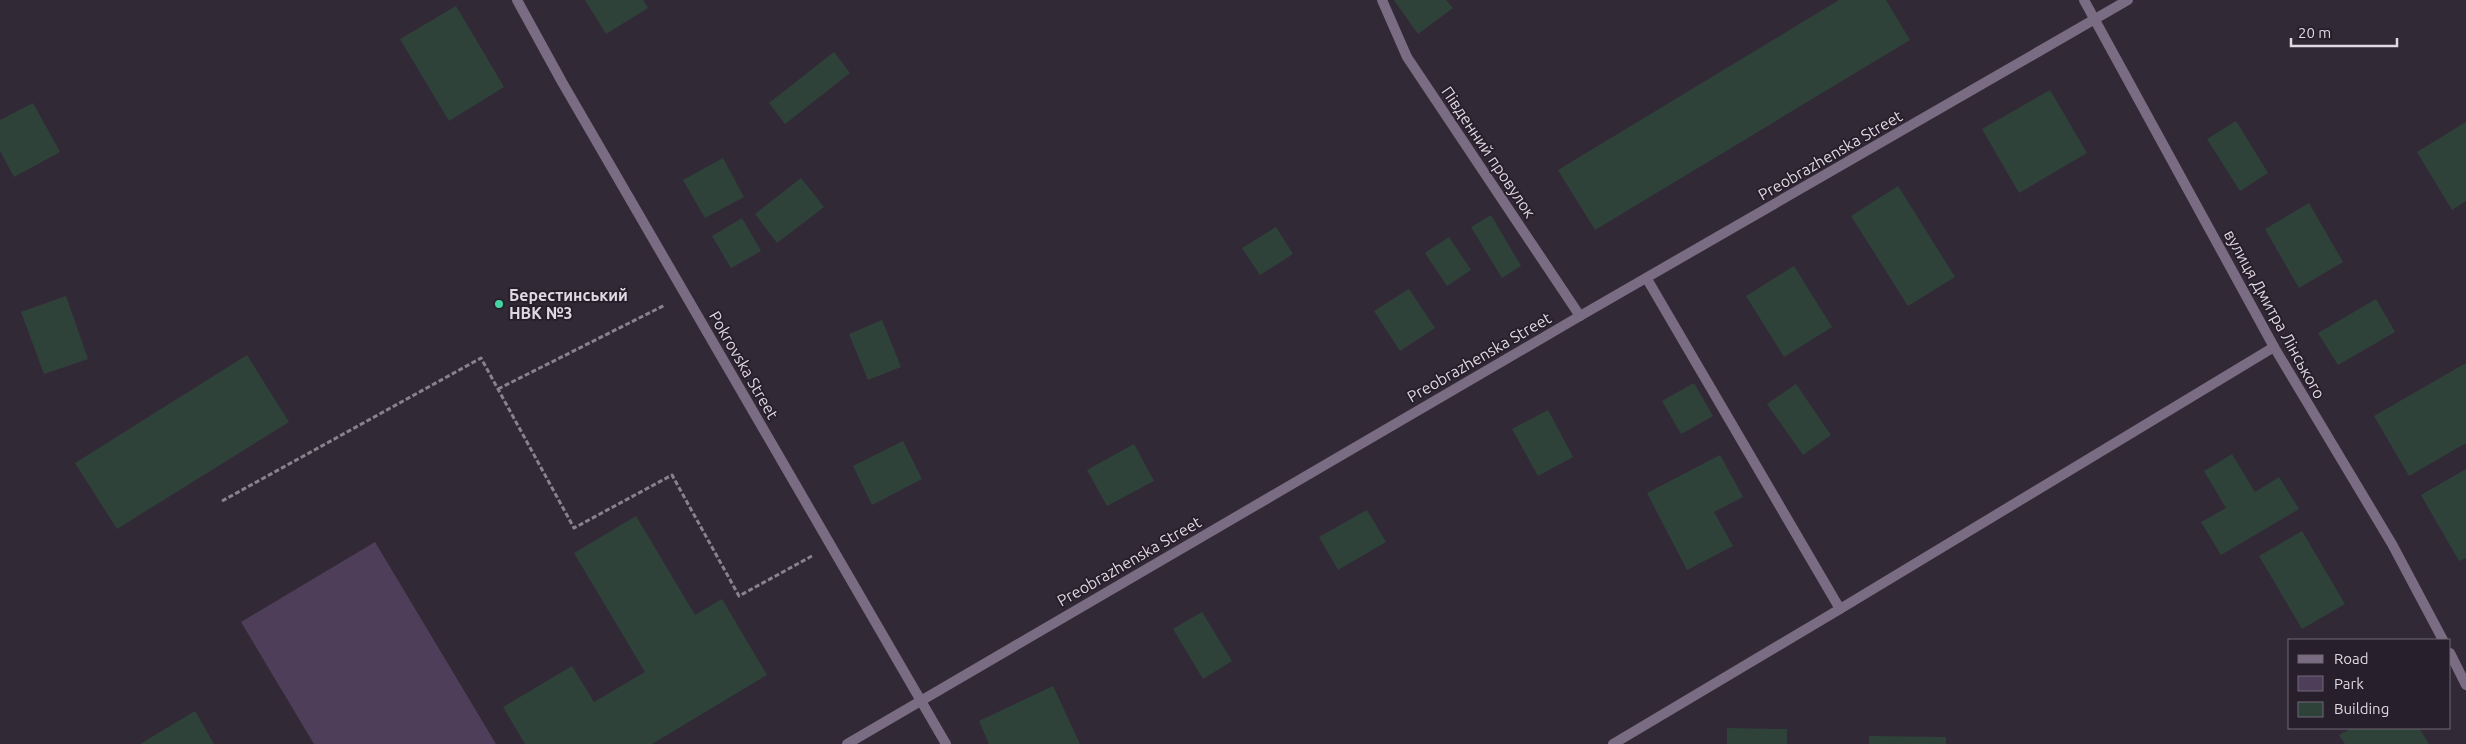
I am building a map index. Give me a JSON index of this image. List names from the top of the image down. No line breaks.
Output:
{"streets":{"street":["Південний провулок","Preobrazhenska Street","вулиця Дмитра Лінського","Pokrovska Street"]},"crossings":[["Південний провулок","Preobrazhenska Street"],["Preobrazhenska Street","вулиця Дмитра Лінського"],["Preobrazhenska Street","Pokrovska Street"]],"places":["Берестинський НВК №3"],"legend":["Road","Park","Building"],"scale_bar":"20 m"}
